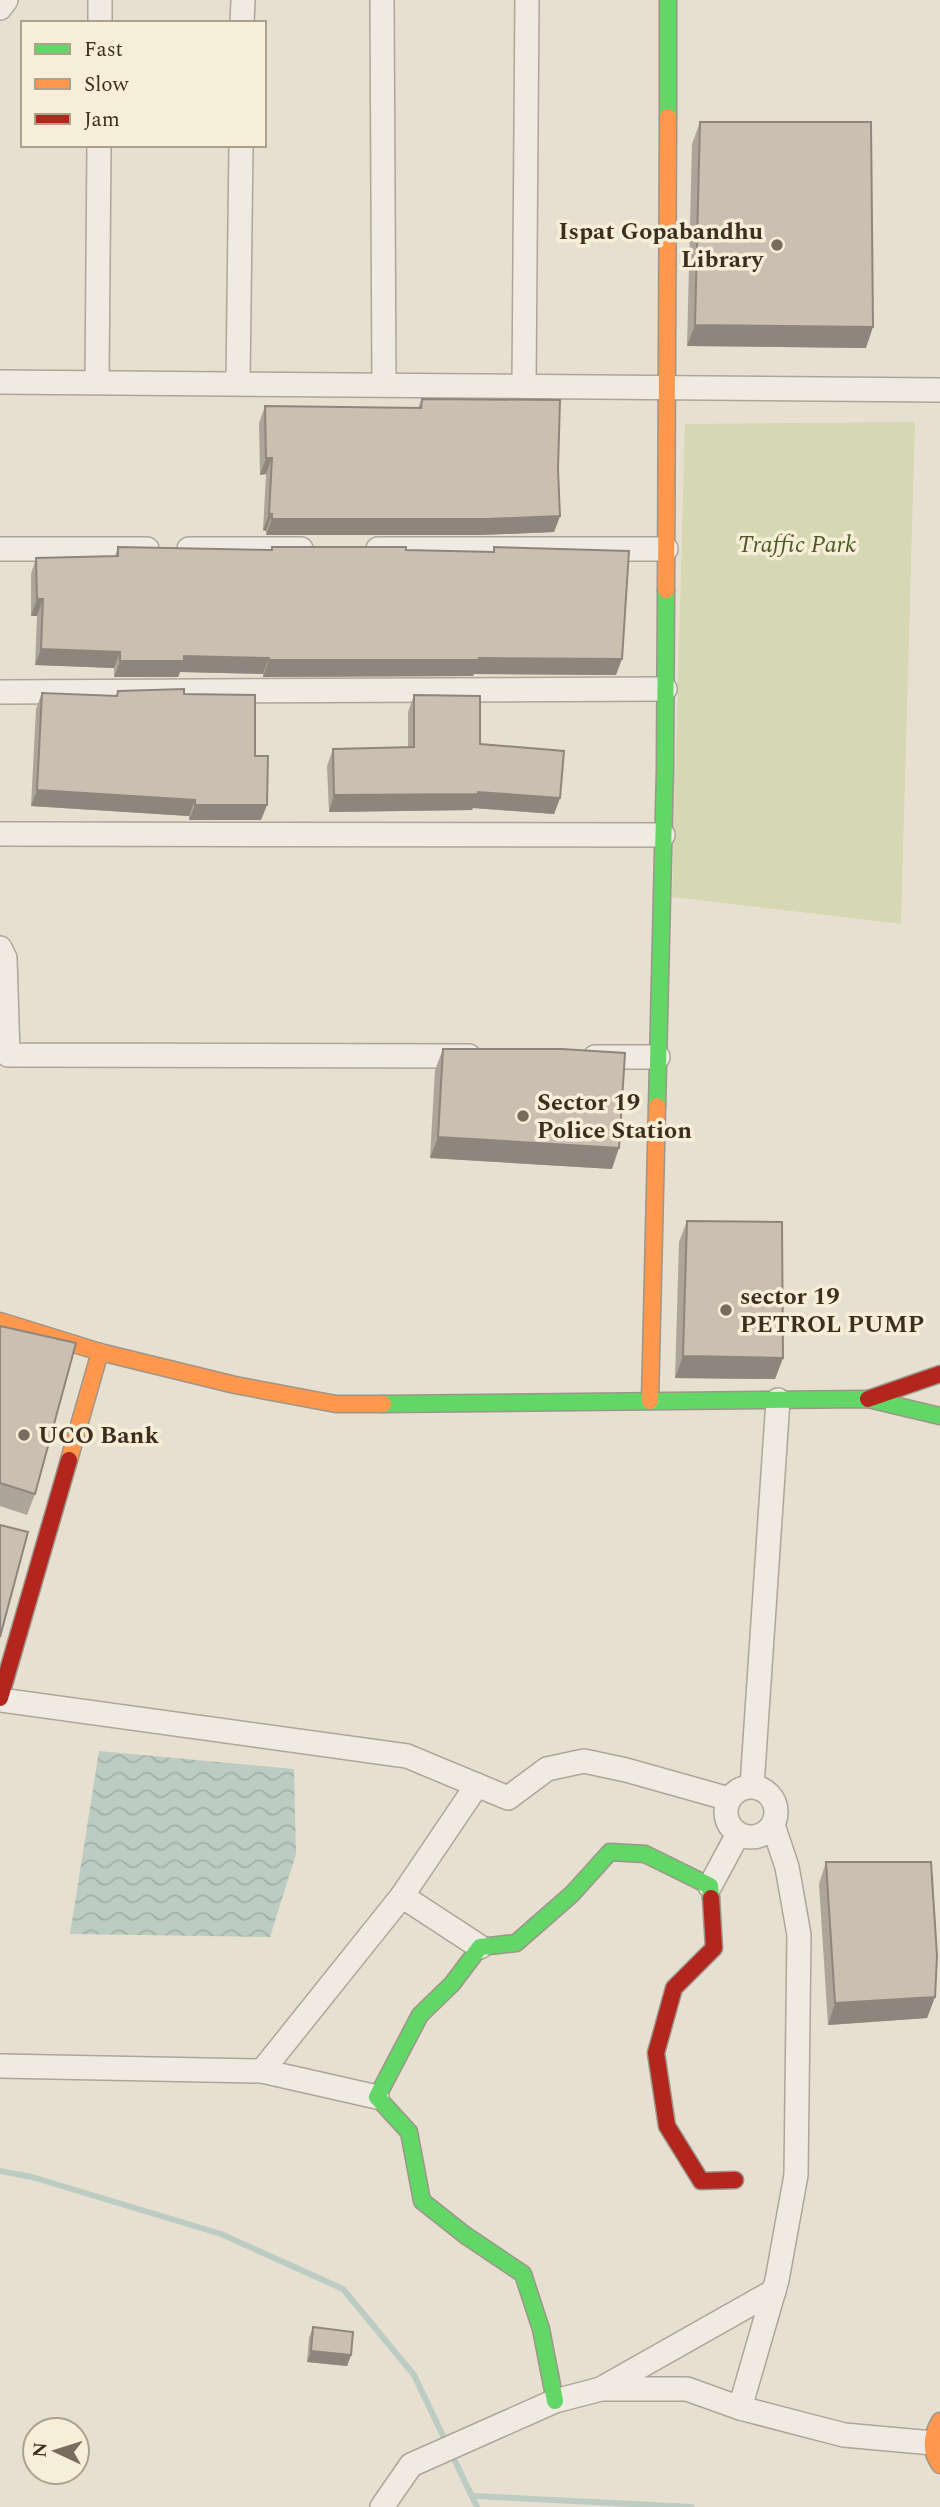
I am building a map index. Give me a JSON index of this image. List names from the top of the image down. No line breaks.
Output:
{"parks":["Traffic Park"],"places":["Ispat Gopabandhu Library","Sector 19 Police Station","sector 19 PETROL PUMP","UCO Bank"],"legend":["Fast","Slow","Jam"],"north":"left"}
